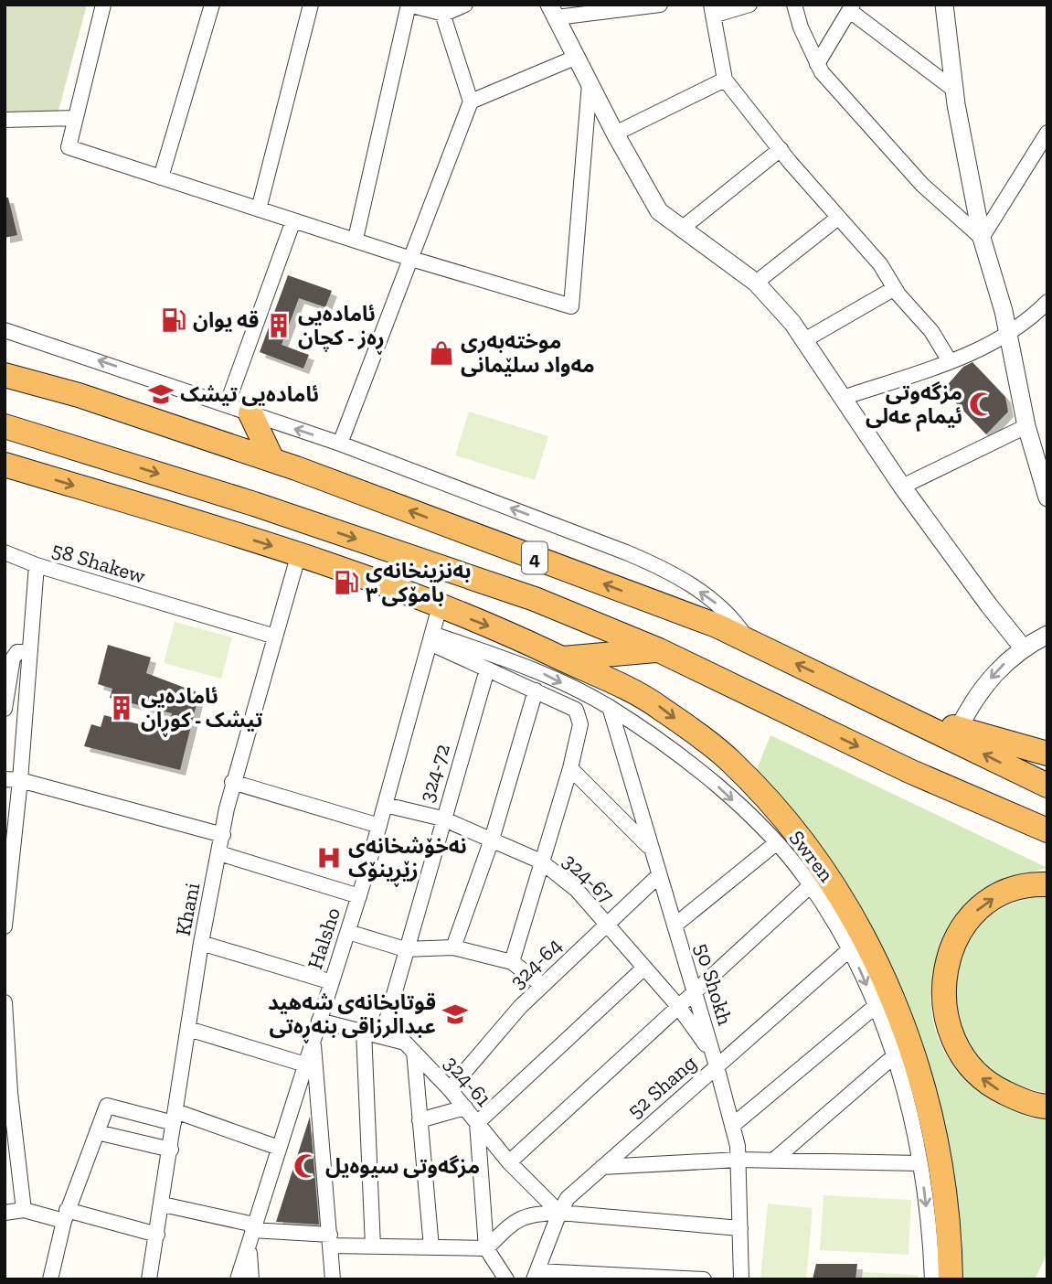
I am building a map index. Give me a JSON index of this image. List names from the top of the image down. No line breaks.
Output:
{"streets":{"highway":["4"],"street":["58 Shakew","324-72","Swren","324-67","Khani","Halsho","324-64","50 Shokh","324-61","52 Shang"]},"crossings":[["58 Shakew","Khani"],["324-72","324-67"],["324-72","324-61"],["Swren","Halsho"],["Swren","50 Shokh"],["Swren","52 Shang"],["324-67","Halsho"],["324-67","324-64"],["324-67","50 Shokh"],["324-67","52 Shang"],["Halsho","324-61"],["324-64","50 Shokh"],["324-64","324-61"],["50 Shokh","52 Shang"],["324-61","52 Shang"]],"places":{"fuel station":["قه یوان","بەنزینخانەی بامۆکی ٣"],"building":["ئامادەیی ڕەز - کچان","ئامادەیی تیشک - کوڕان"],"shop":["موختەبەری مەواد سلێمانی"],"school or university":["ئامادەیی تیشک","قوتابخانەی شەهید عبدالرزاقی بنەڕەتی"],"mosque":["مزگەوتی ئیمام عەلی","مزگەوتی سیوەیل"],"hospital":["نەخۆشخانەی زێڕینۆک"]}}
